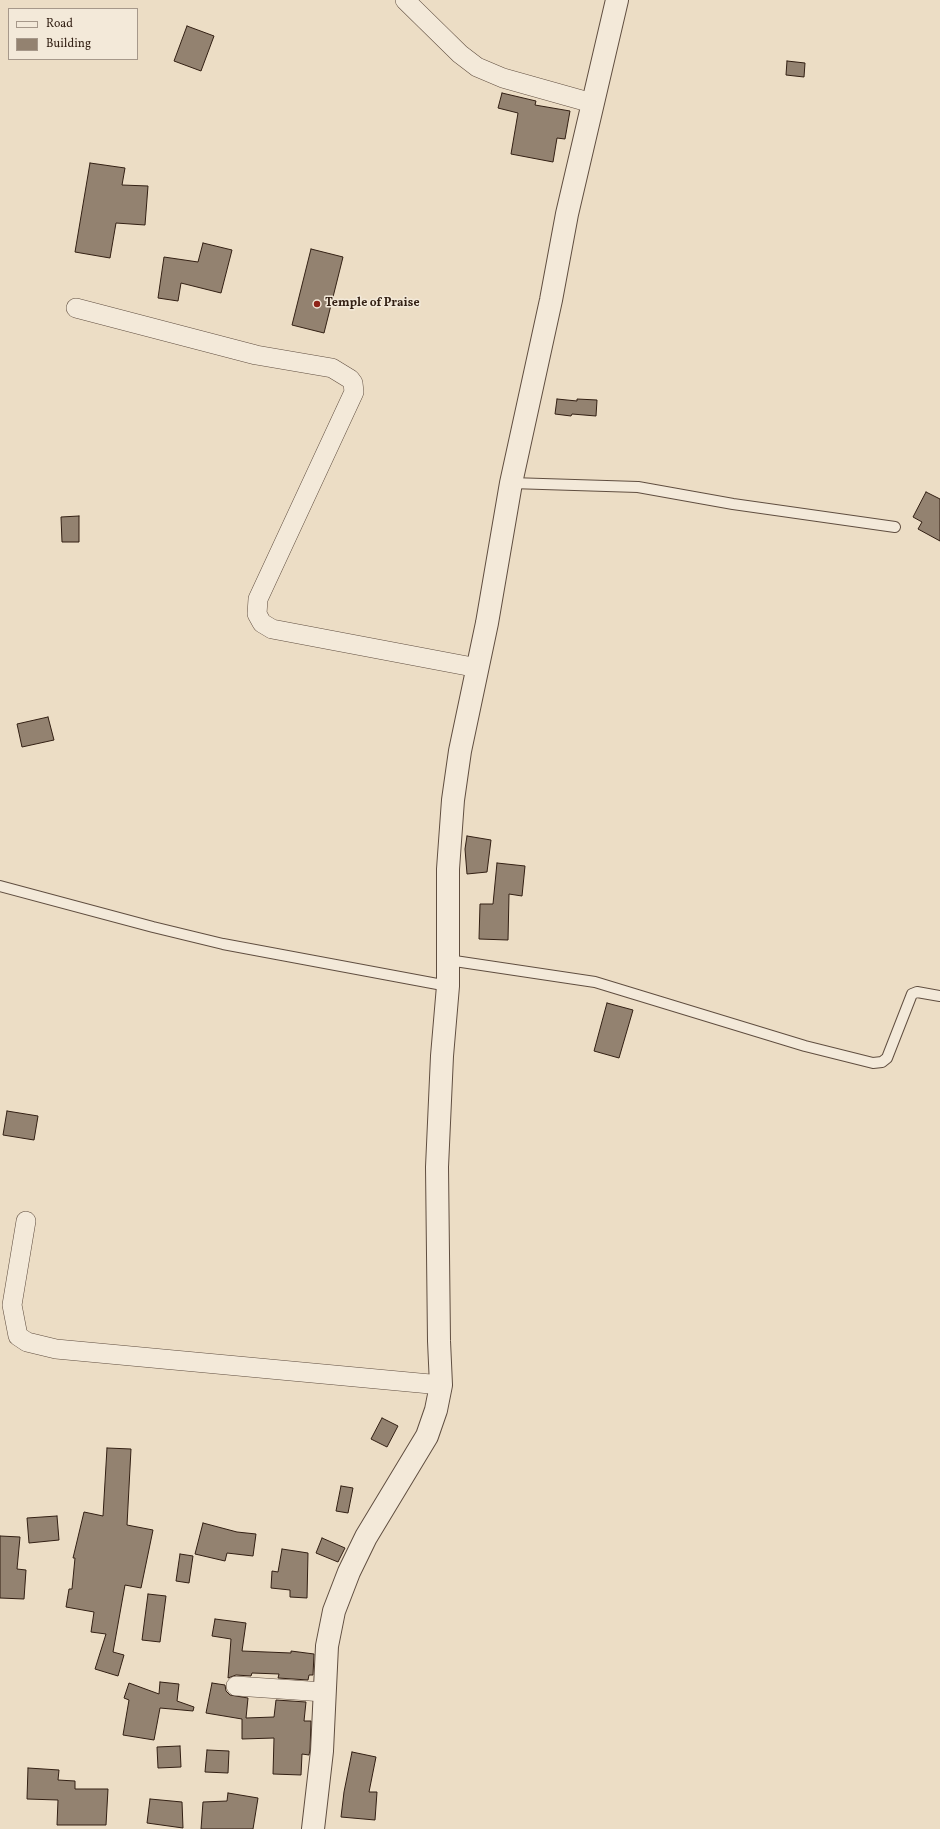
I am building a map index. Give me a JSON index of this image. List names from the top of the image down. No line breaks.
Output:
{"places":["Temple of Praise"],"legend":["Road","Building"]}
